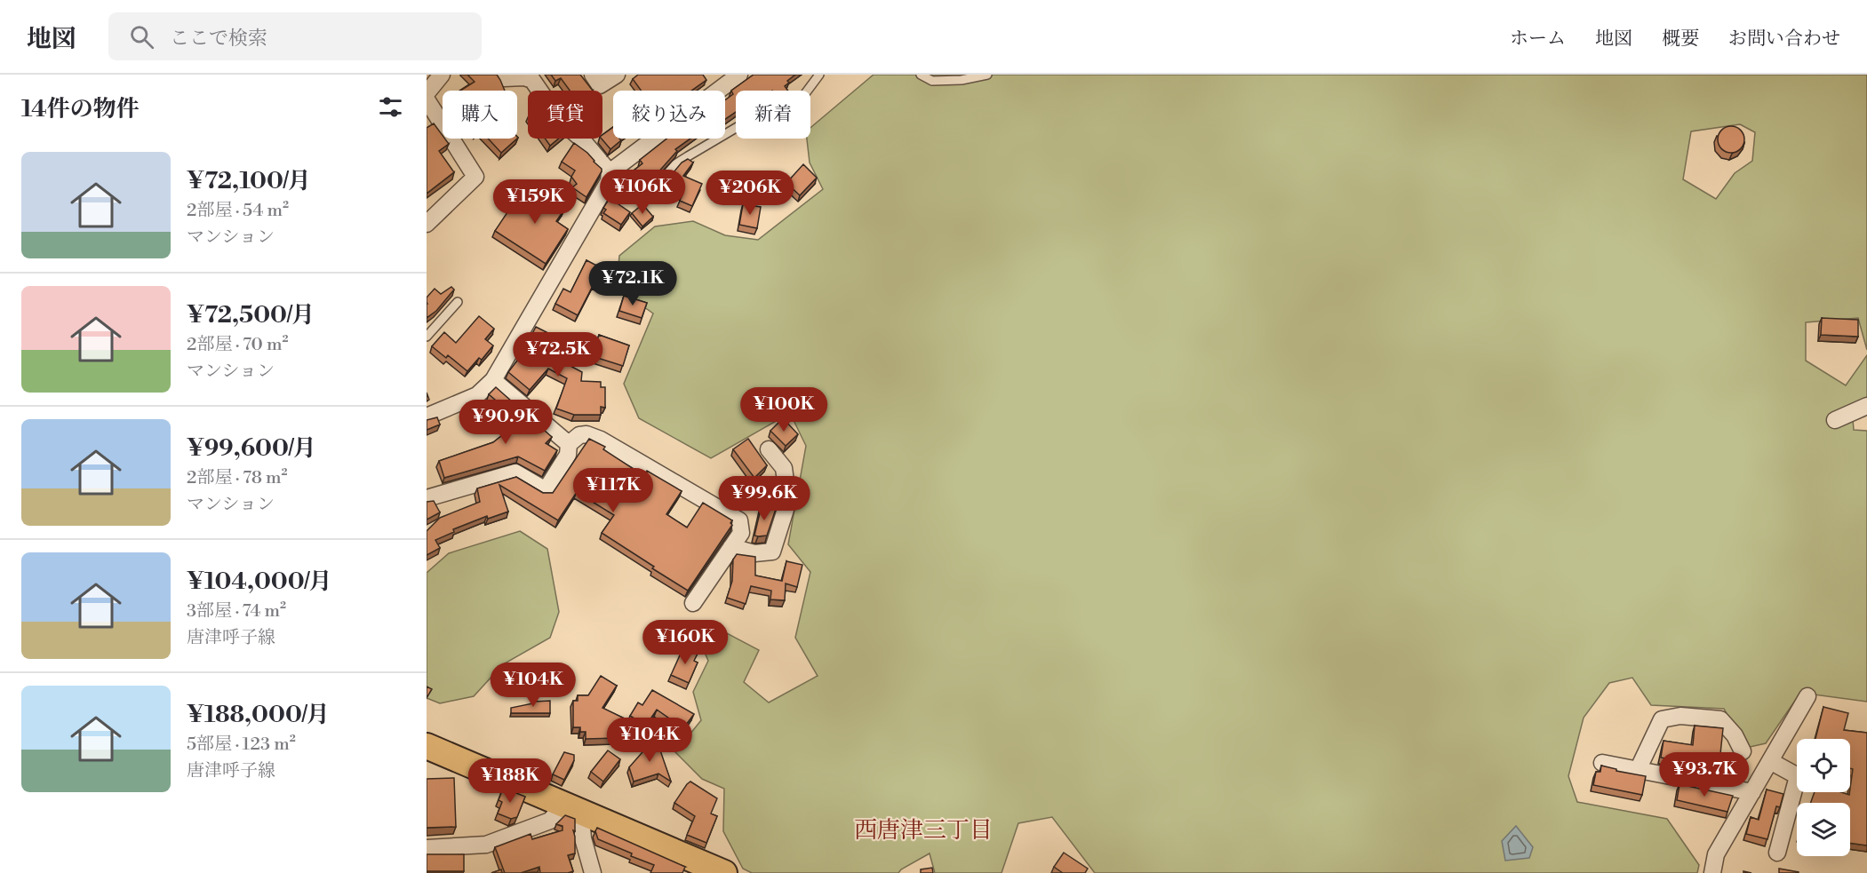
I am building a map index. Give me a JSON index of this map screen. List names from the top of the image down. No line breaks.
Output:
{"districts":["西唐津三丁目"],"page":{"header":"地図","search":"ここで検索","nav":["ホーム","地図","概要","お問い合わせ"],"heading":"14件の物件","chip":["購入","賃貸","絞り込み","新着"],"list":[{"name":"¥72,100/月","note":"2部屋 · 54 m² · マンション"},{"name":"¥72,500/月","note":"2部屋 · 70 m² · マンション"},{"name":"¥99,600/月","note":"2部屋 · 78 m² · マンション"},{"name":"¥104,000/月","note":"3部屋 · 74 m² · 唐津呼子線"},{"name":"¥188,000/月","note":"5部屋 · 123 m² · 唐津呼子線"}],"price":["¥106K","¥206K","¥159K","¥72.1K","¥72.5K","¥100K","¥90.9K","¥117K","¥99.6K","¥160K","¥104K","¥104K","¥93.7K","¥188K"]}}
